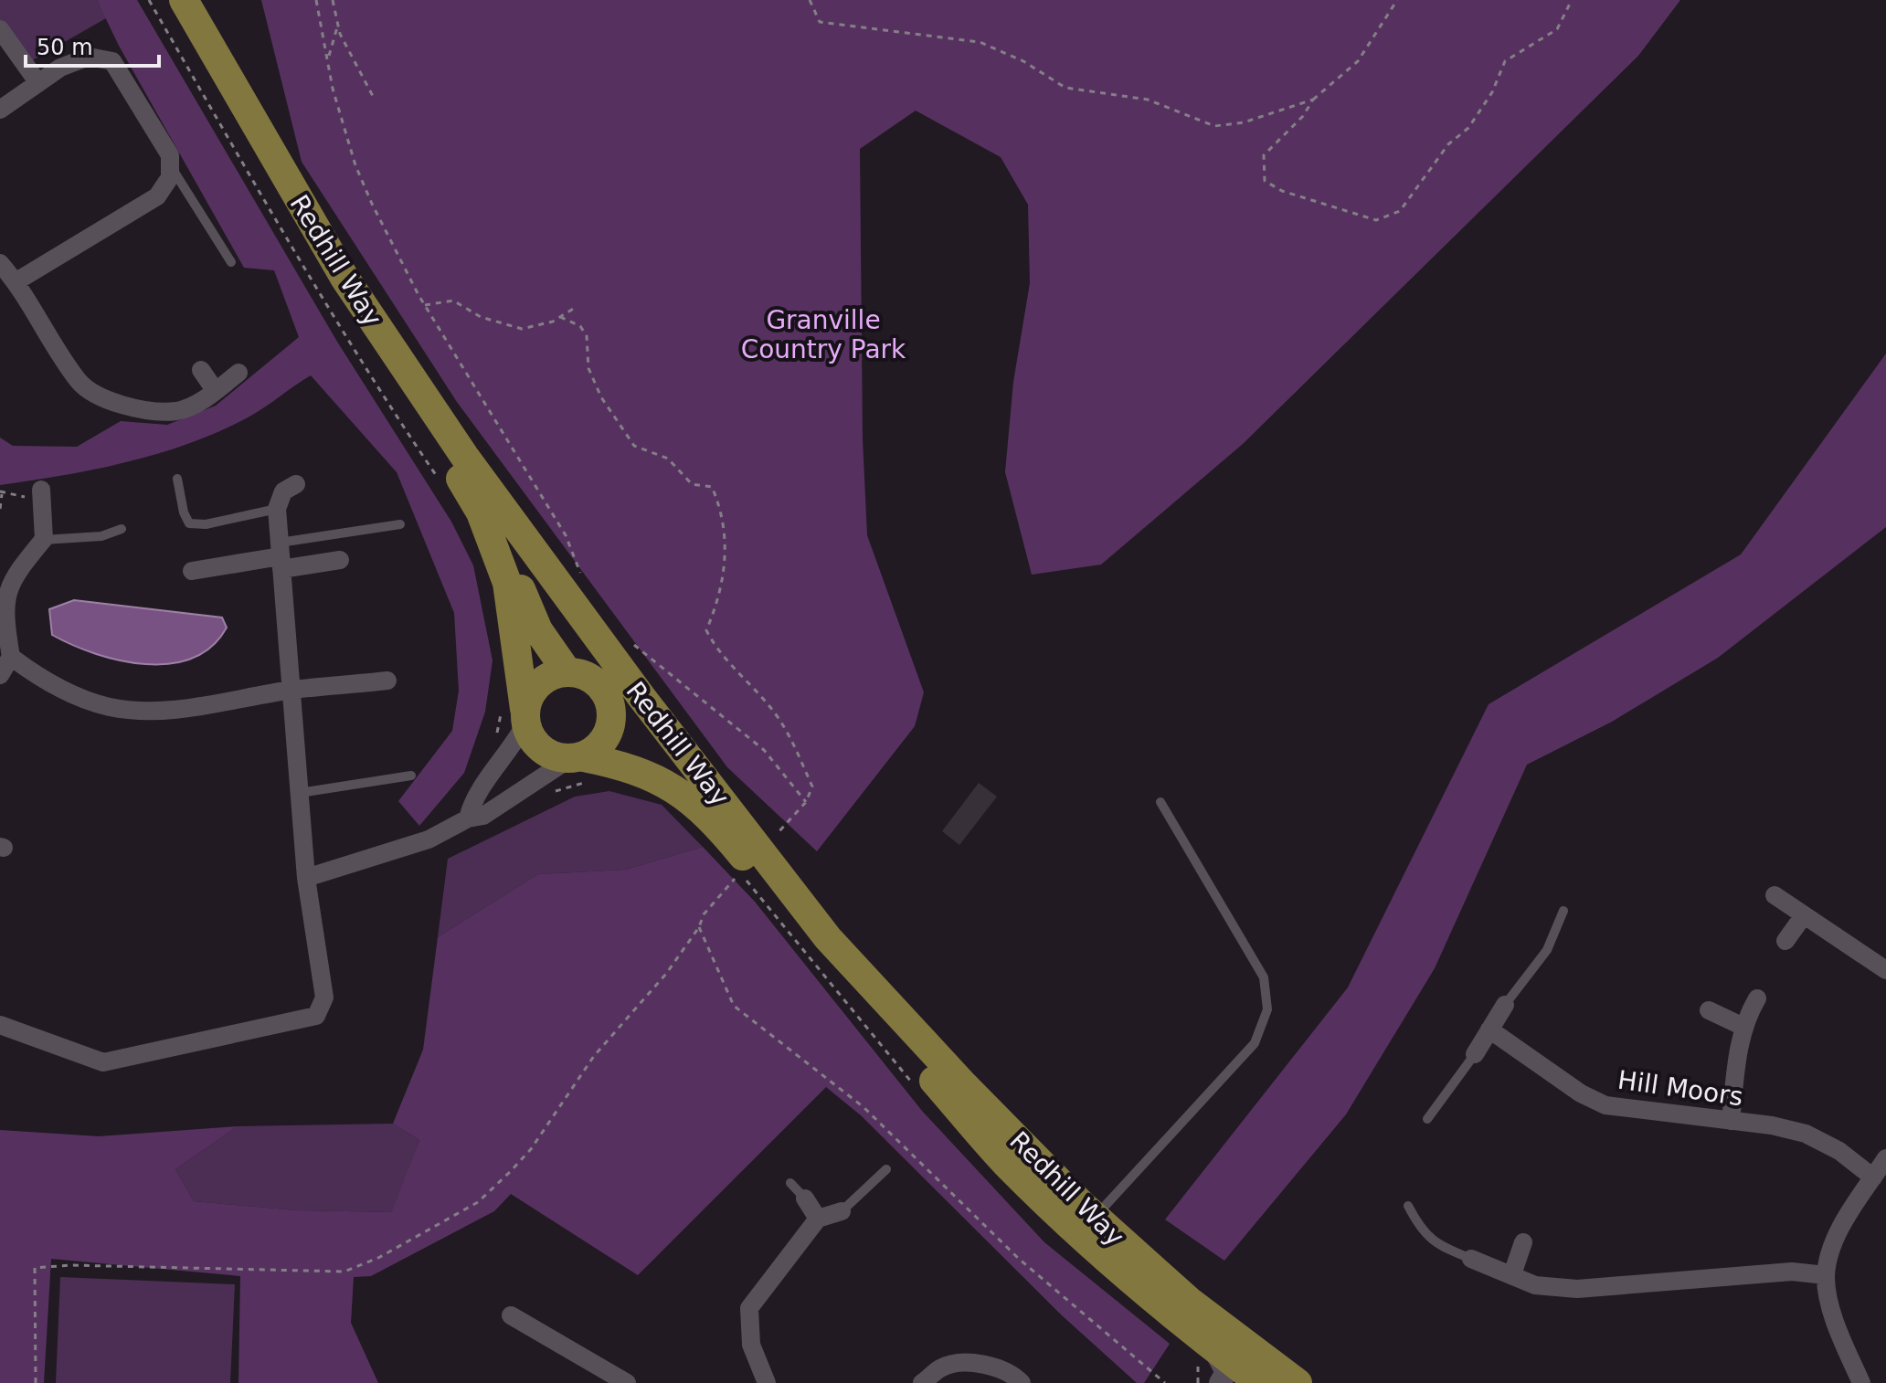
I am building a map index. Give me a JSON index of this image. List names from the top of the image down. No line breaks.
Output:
{"streets":{"main road":["Redhill Way"],"street":["Hill Moors"]},"parks":["Granville Country Park"],"scale_bar":"50 m"}
